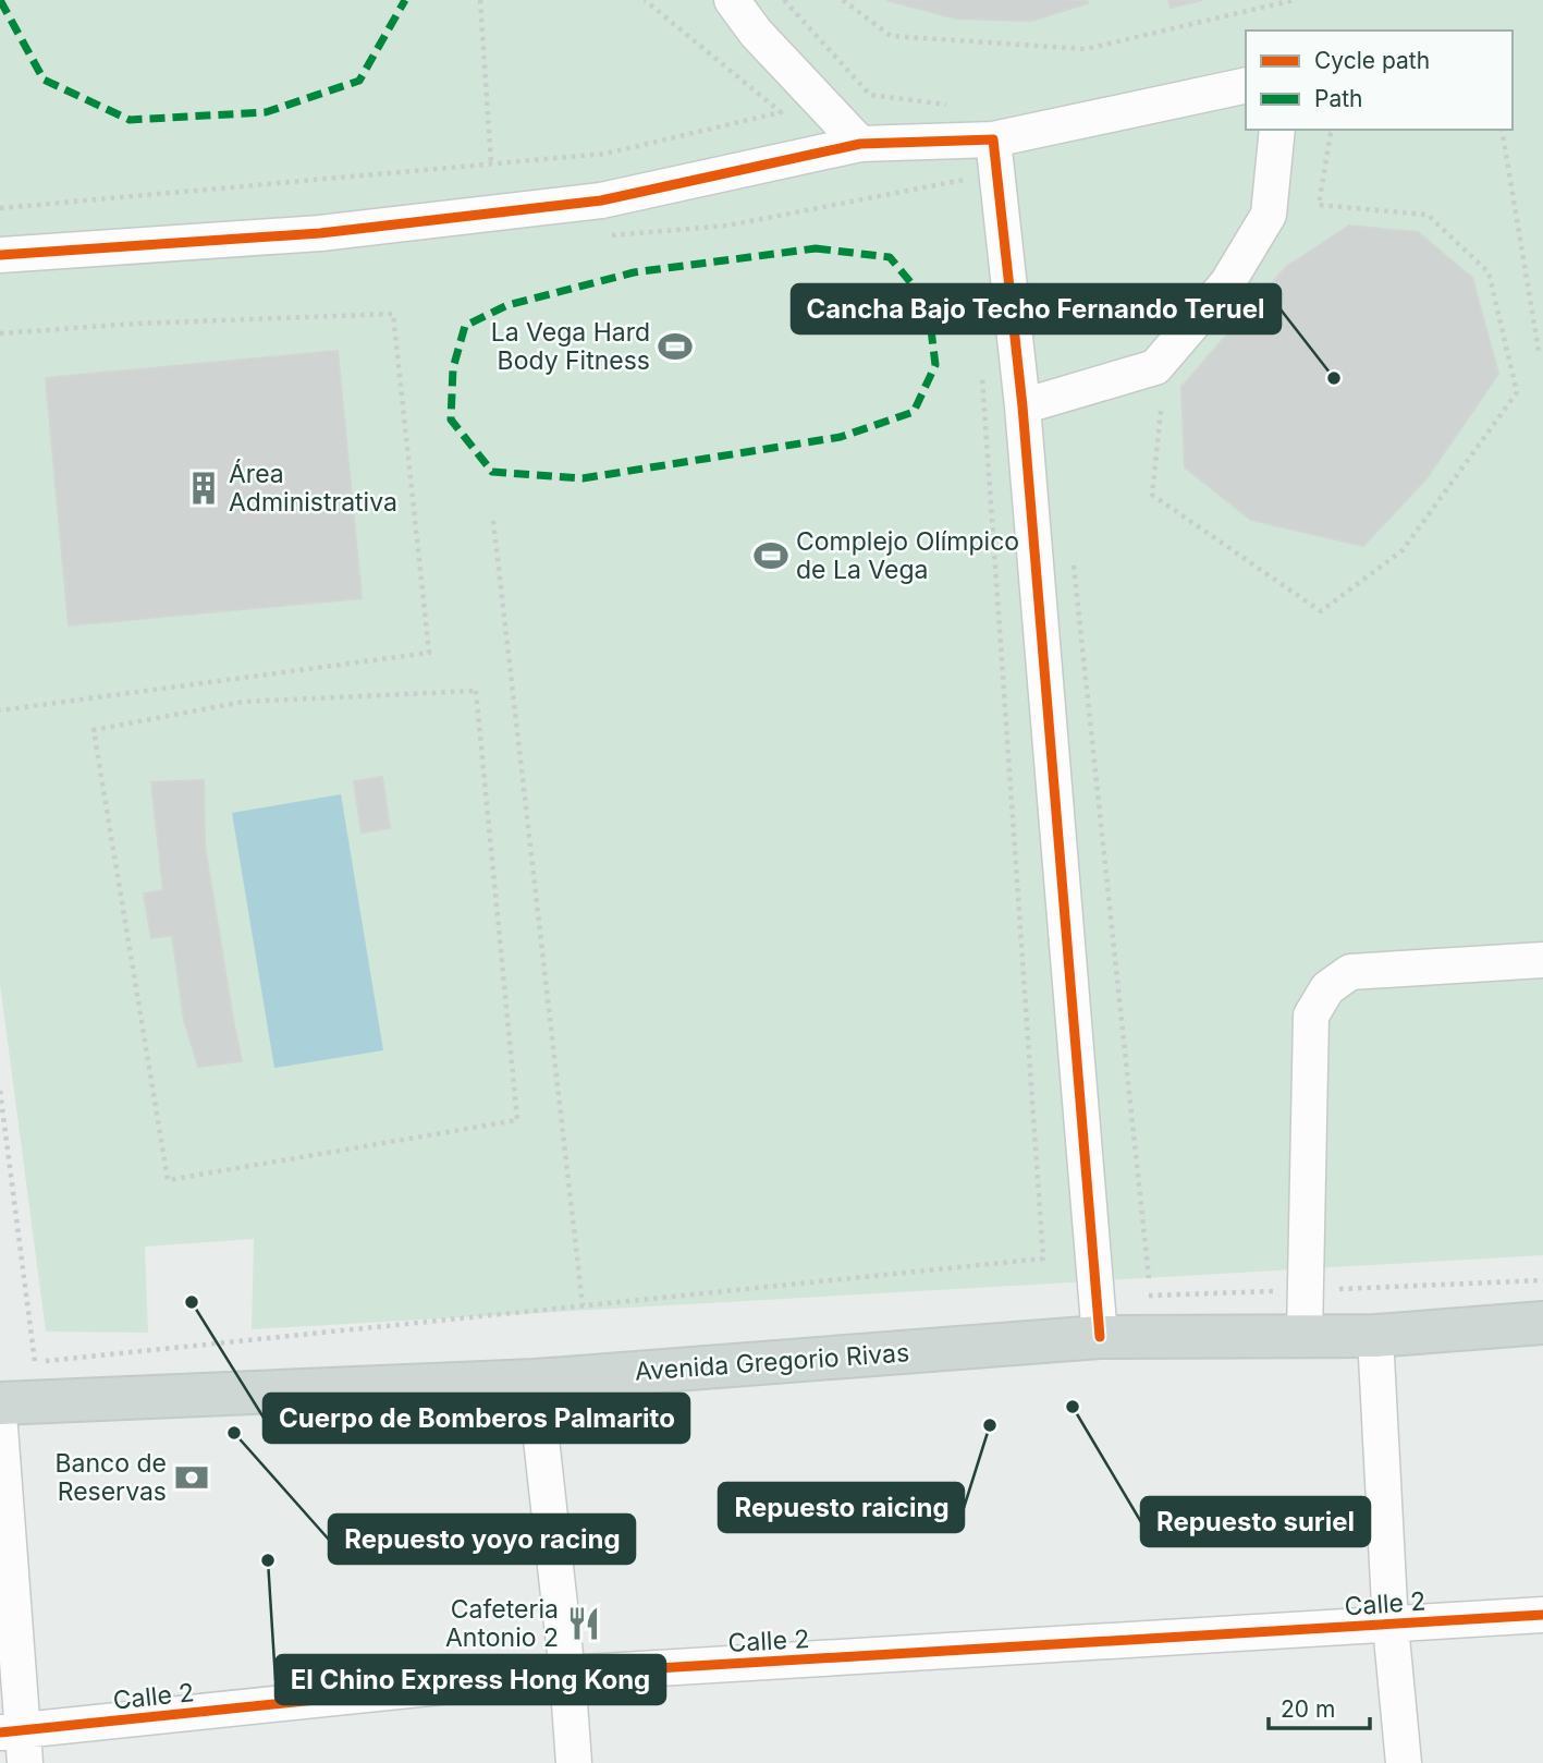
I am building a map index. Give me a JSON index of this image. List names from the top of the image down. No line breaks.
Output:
{"streets":{"main road":["Avenida Gregorio Rivas"],"street":["Calle 2"]},"places":{"sports":["La Vega Hard Body Fitness","Complejo Olímpico de La Vega"],"other":["Cancha Bajo Techo Fernando Teruel","Cuerpo de Bomberos Palmarito","Repuesto suriel","Repuesto raicing","Repuesto yoyo racing","El Chino Express Hong Kong"],"building":["Área Administrativa"],"bank":["Banco de Reservas"],"restaurant":["Cafeteria Antonio 2"]},"legend":["Cycle path","Path"],"scale_bar":"20 m"}
